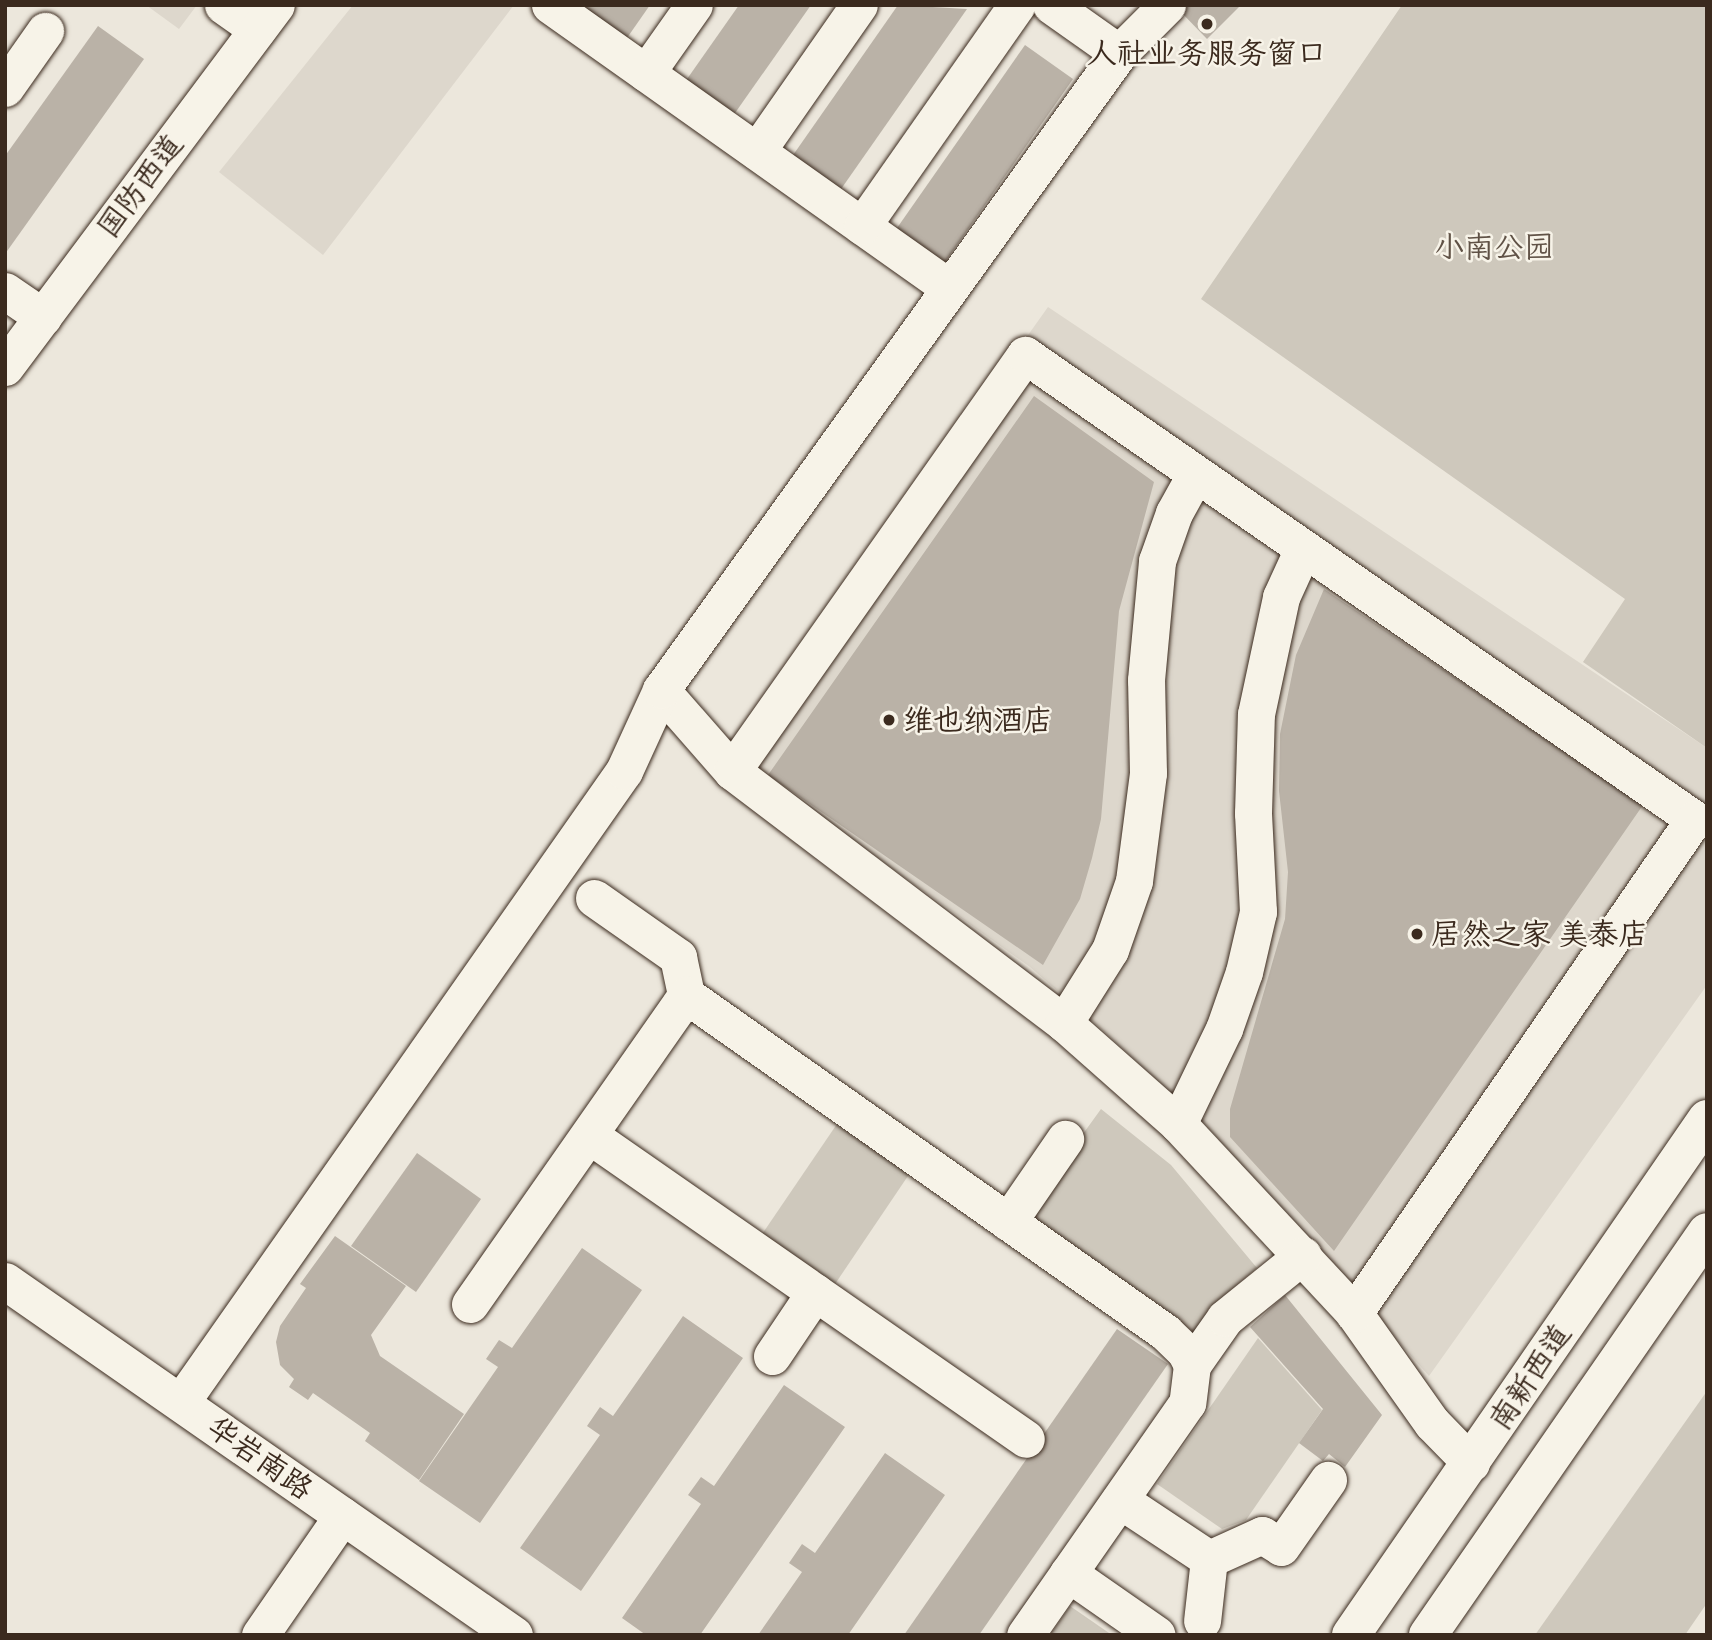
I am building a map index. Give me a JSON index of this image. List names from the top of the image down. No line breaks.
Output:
{"streets":{"main road":["南新西道"],"street":["国防西道","华岩南路"]},"parks":["小南公园"],"places":["人社业务服务窗口","维也纳酒店","居然之家 美泰店"]}
